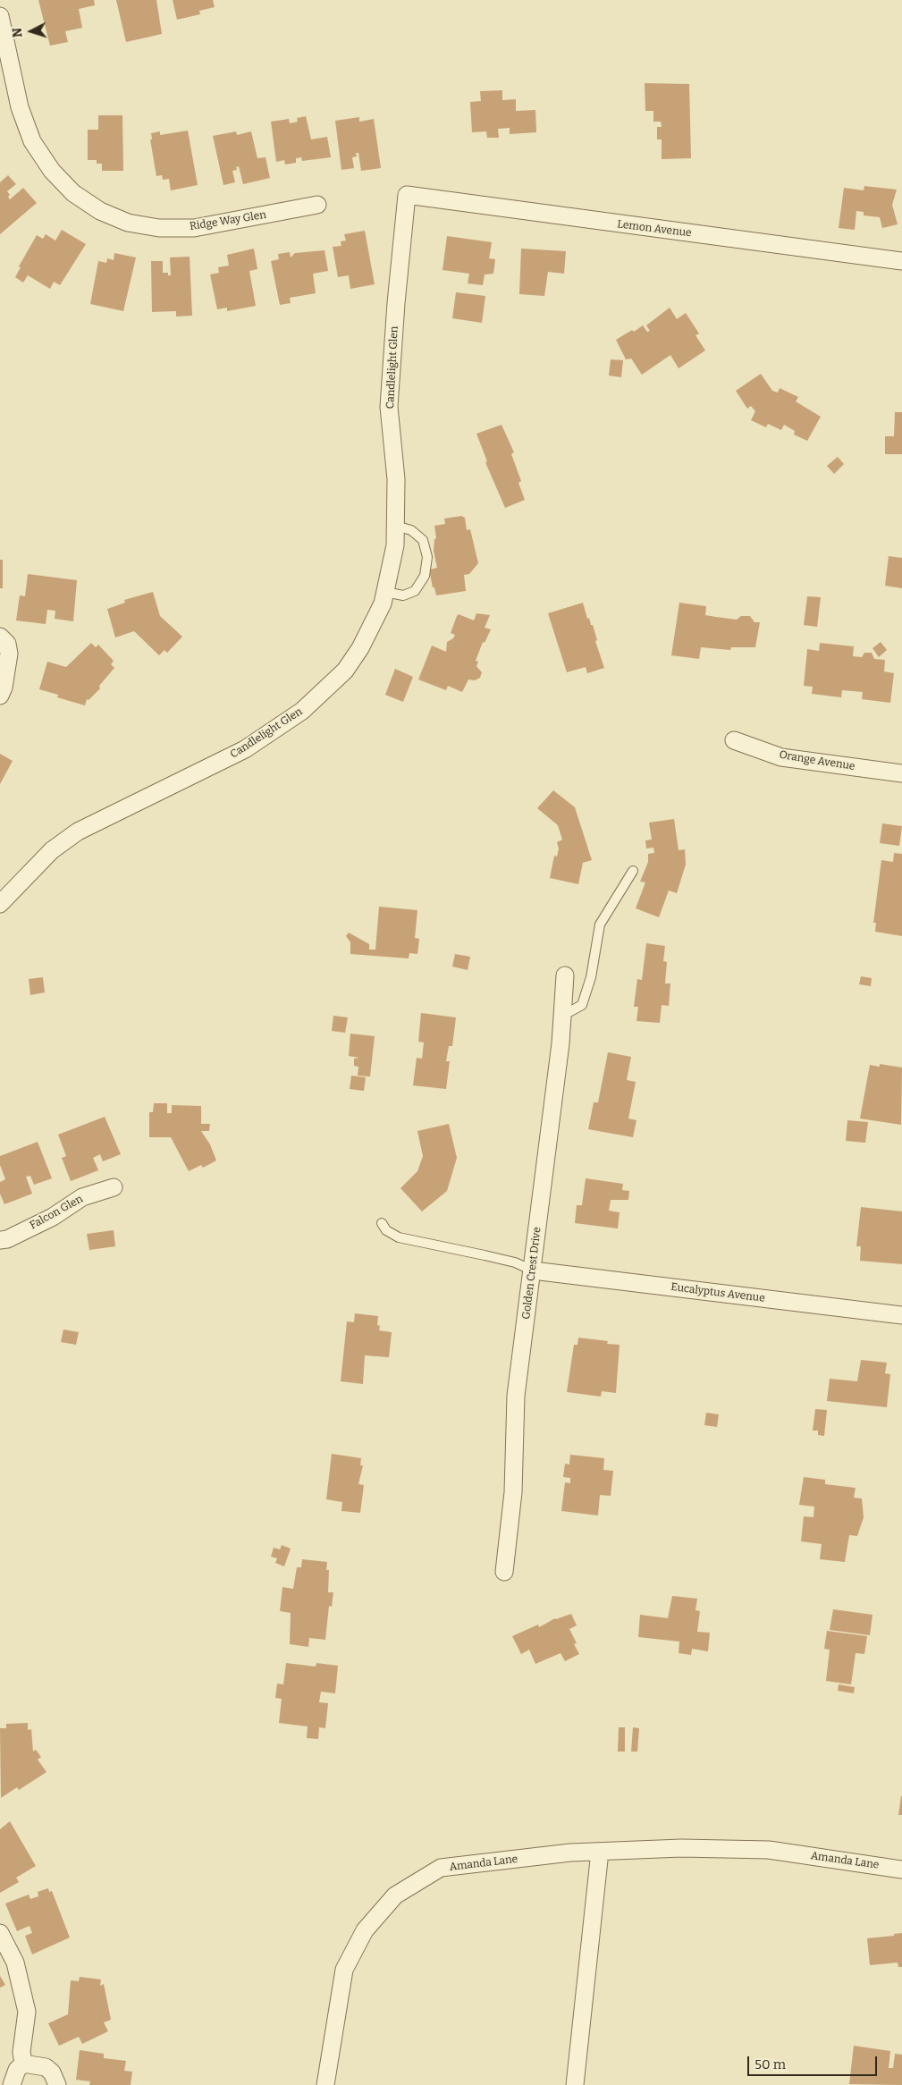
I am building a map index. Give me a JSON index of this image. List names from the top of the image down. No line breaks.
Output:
{"streets":{"street":["Ridge Way Glen","Lemon Avenue","Candlelight Glen","Orange Avenue","Falcon Glen","Golden Crest Drive","Eucalyptus Avenue","Amanda Lane"]},"crossings":[["Lemon Avenue","Candlelight Glen"],["Golden Crest Drive","Eucalyptus Avenue"]],"scale_bar":"50 m","north":"left"}
